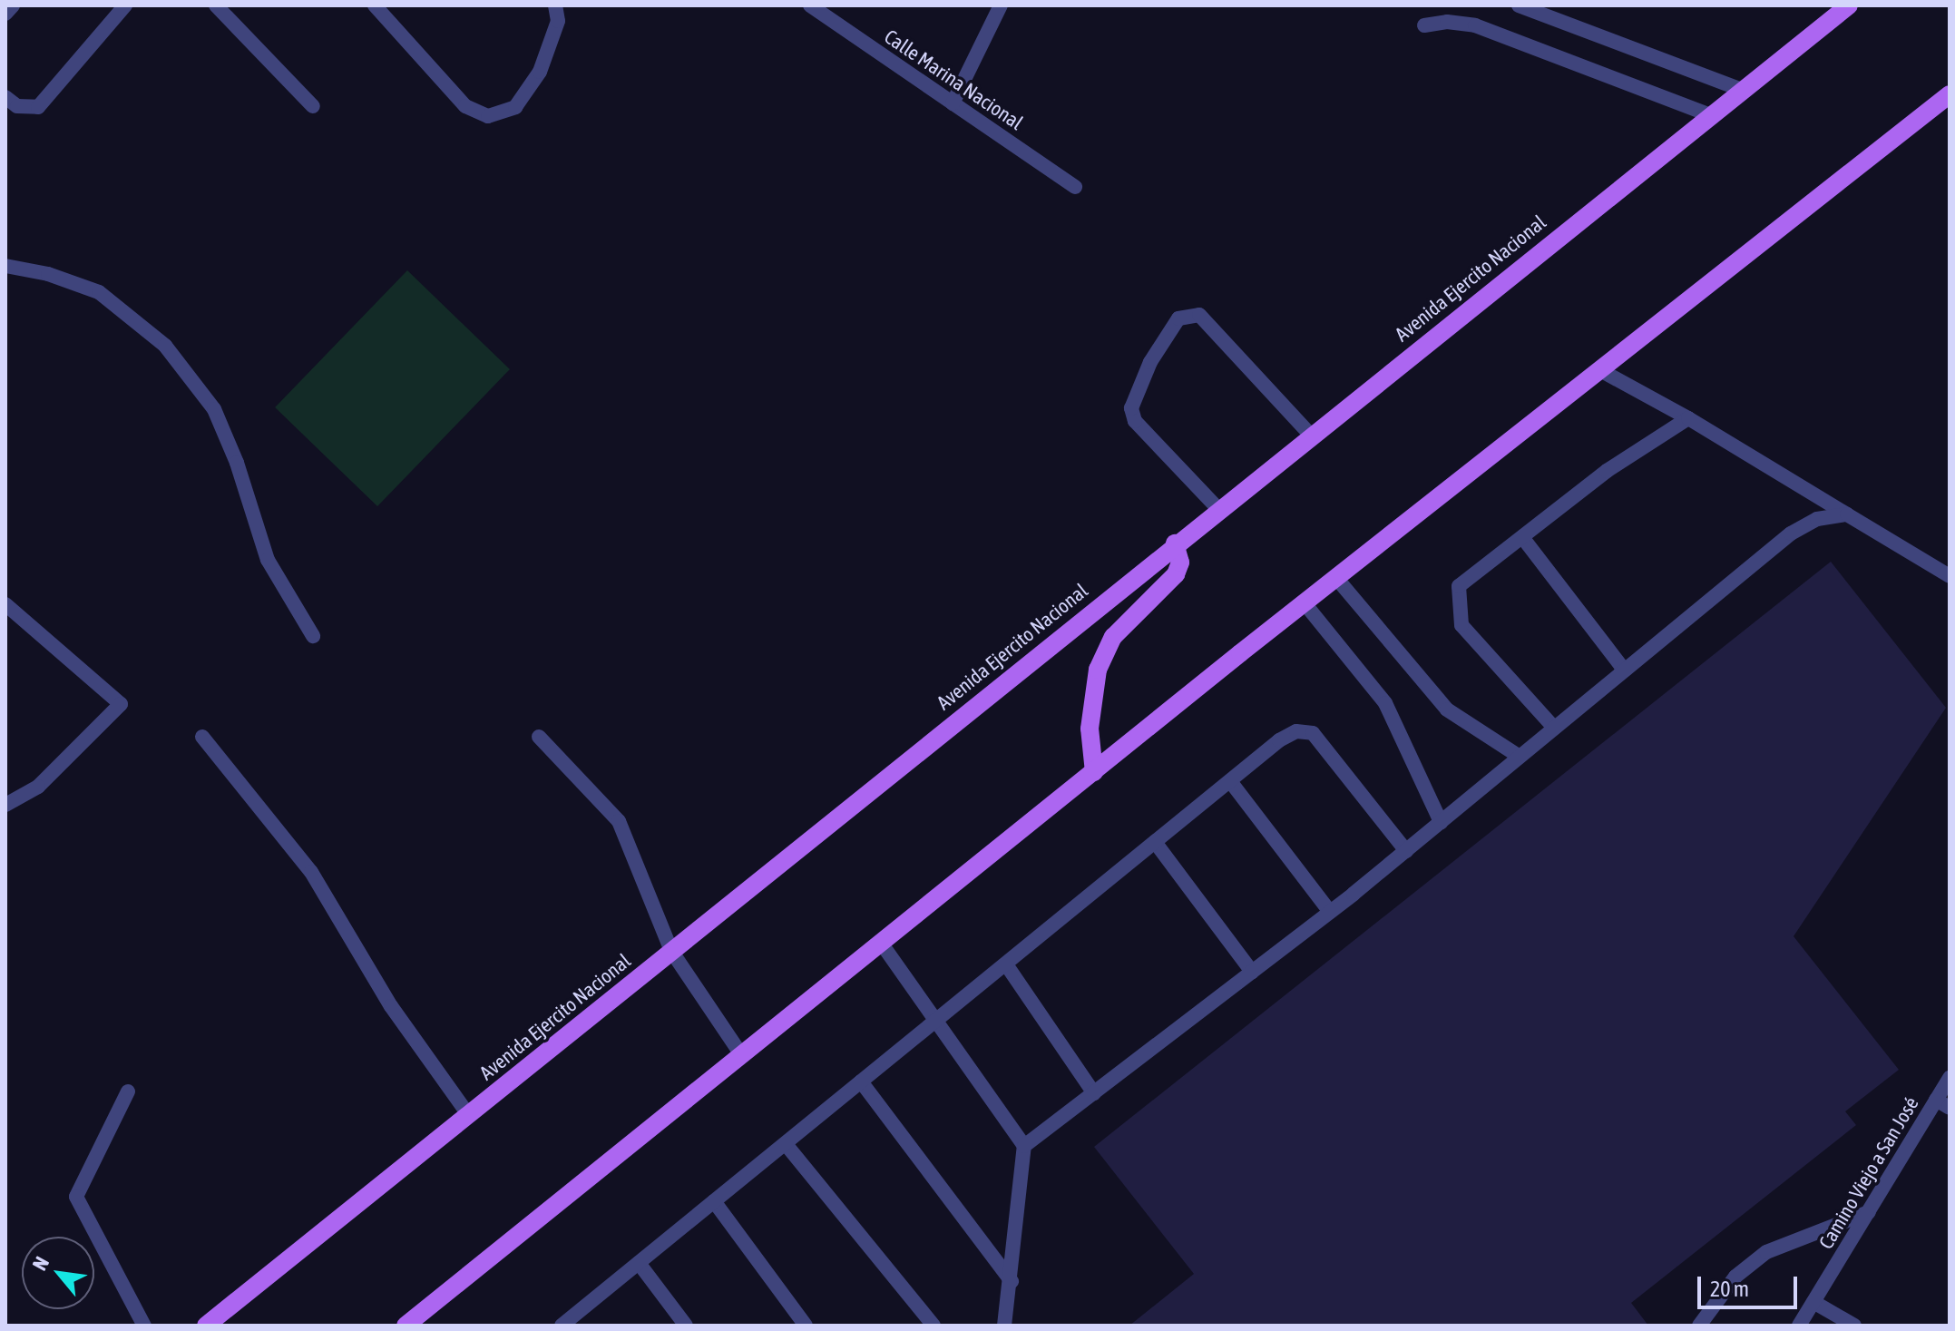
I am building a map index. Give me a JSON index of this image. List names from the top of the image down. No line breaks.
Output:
{"streets":{"main road":["Avenida Ejercito Nacional"],"street":["Calle Marina Nacional","Camino Viejo a San José"]},"scale_bar":"20 m","north":"top left"}
